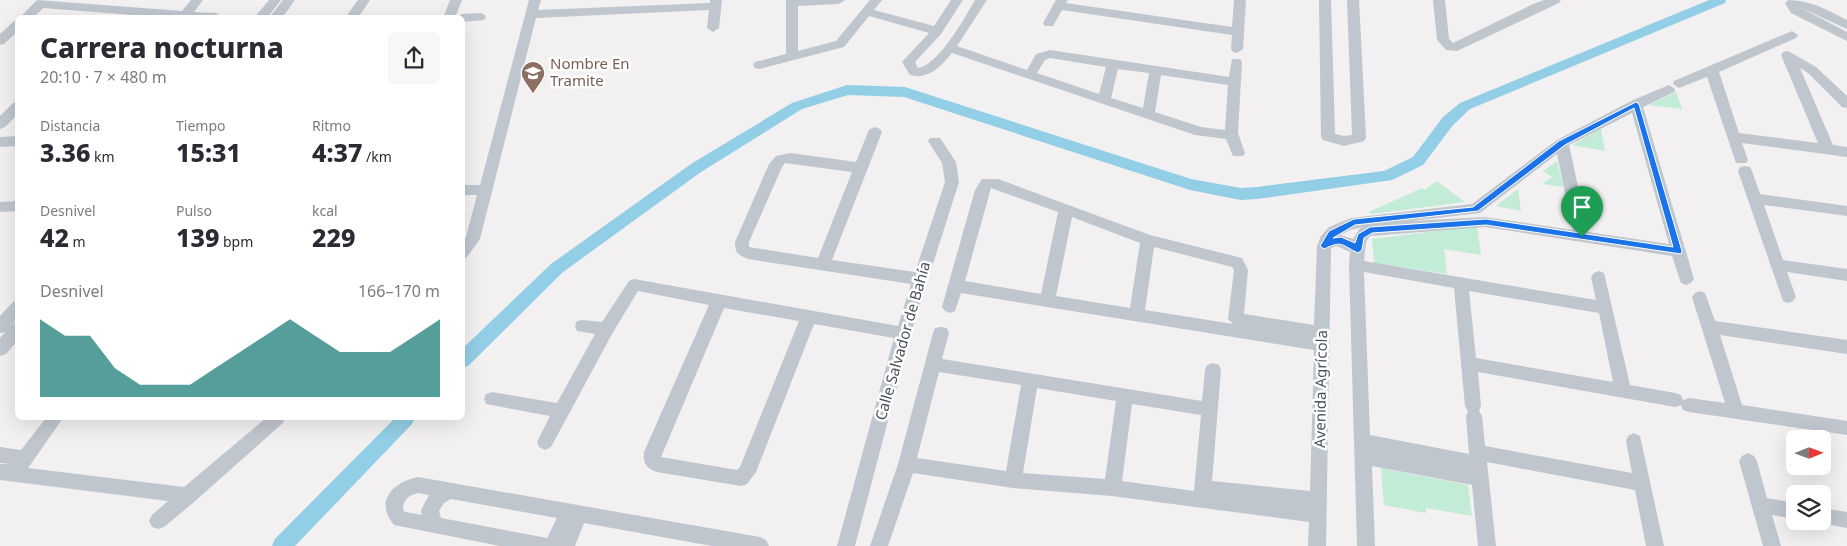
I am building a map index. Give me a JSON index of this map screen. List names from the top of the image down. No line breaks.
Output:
{"streets":{"street":["Calle Salvador de Bahía","Avenida Agrícola"]},"places":{"school or university":["Nombre En Tramite"]},"north":"right","page":{"heading":["Carrera nocturna","20:10 · 7 × 480 m"],"stats":[["Distancia","3.36 km"],["Tiempo","15:31"],["Ritmo","4:37 /km"],["Desnivel","42 m"],["Pulso","139 bpm"],["kcal","229"]],"chart":["Desnivel","166–170 m"]}}
